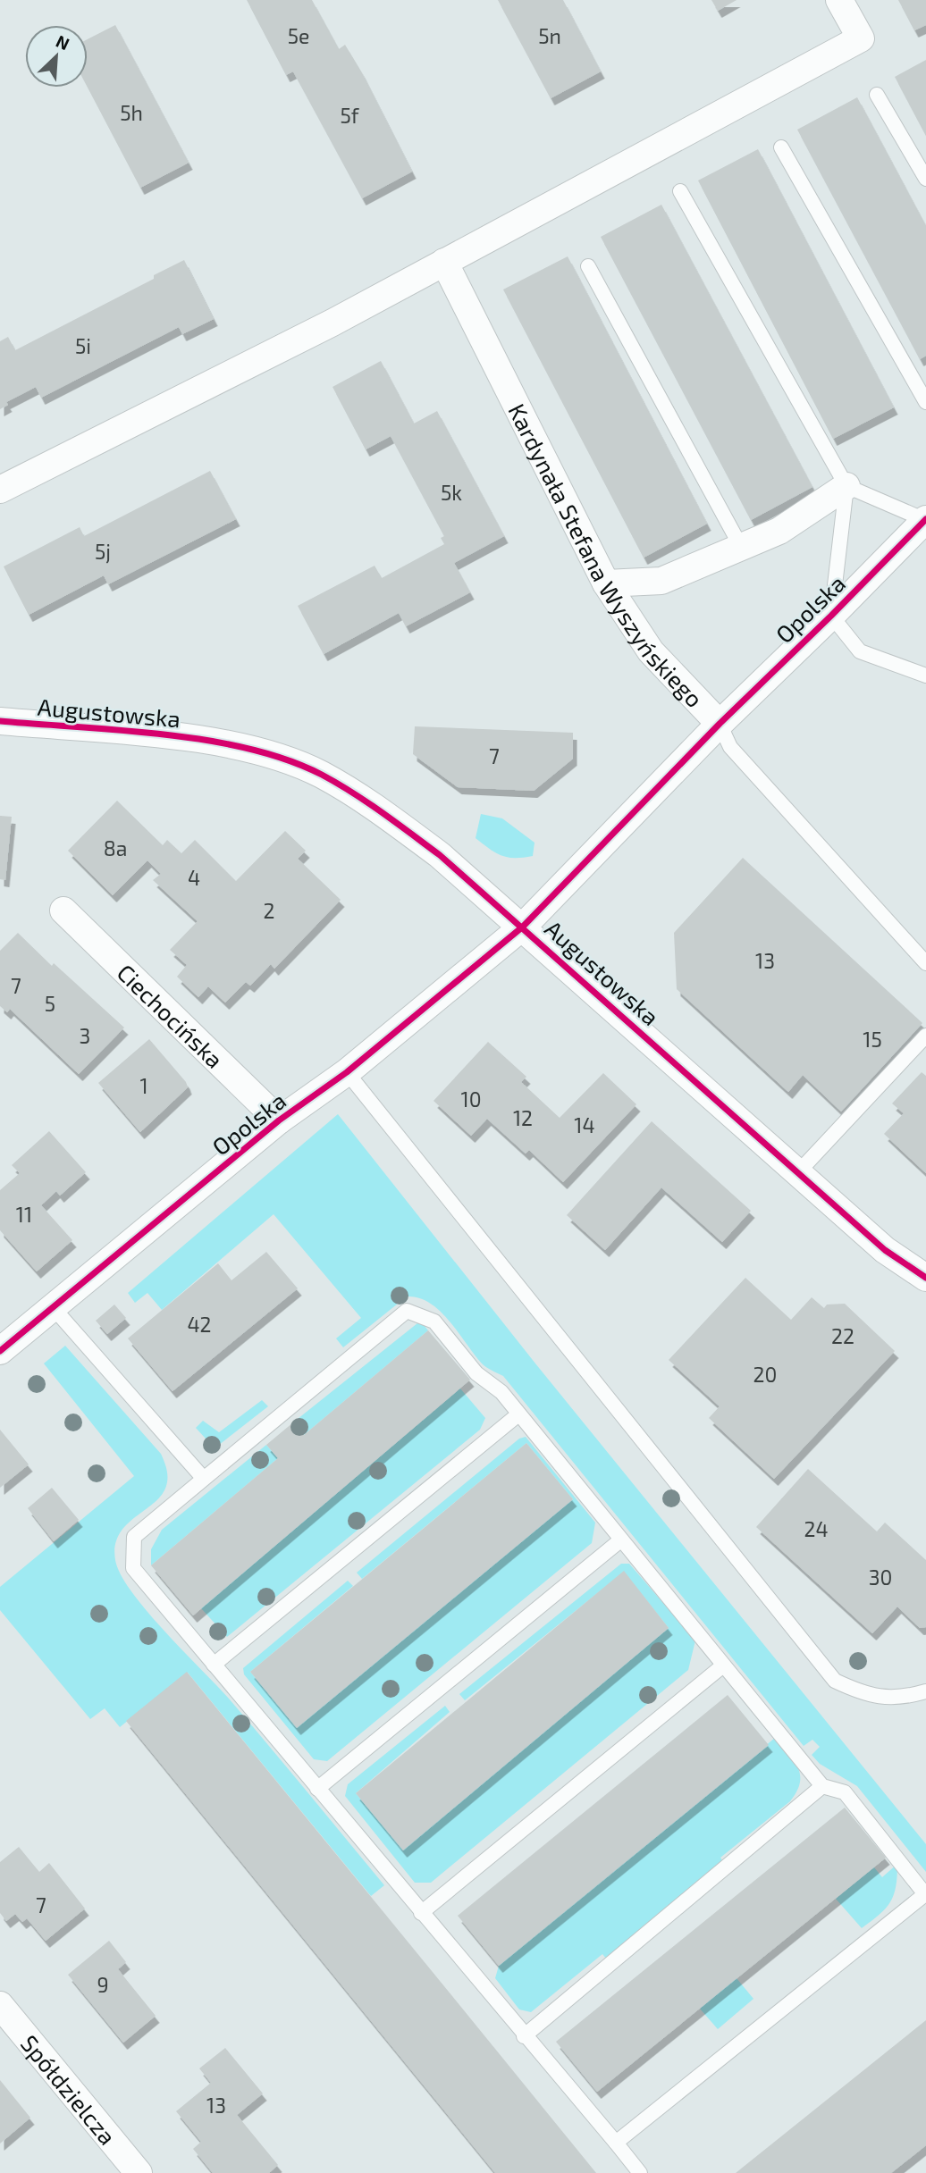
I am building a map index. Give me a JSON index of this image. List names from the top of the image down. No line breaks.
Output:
{"streets":{"street":["Kardynała Stefana Wyszyńskiego","Opolska","Augustowska","Ciechocińska","Spółdzielcza"]},"crossings":[["Kardynała Stefana Wyszyńskiego","Opolska"],["Kardynała Stefana Wyszyńskiego","Augustowska"],["Opolska","Augustowska"],["Opolska","Ciechocińska"]],"house_numbers":["5e","5n","5h","5f","5i","5k","5j","7","8a","4","2","13","7","5","3","15","1","10","12","14","11","42","22","20","24","30","7","9","13"],"north":"top right"}
